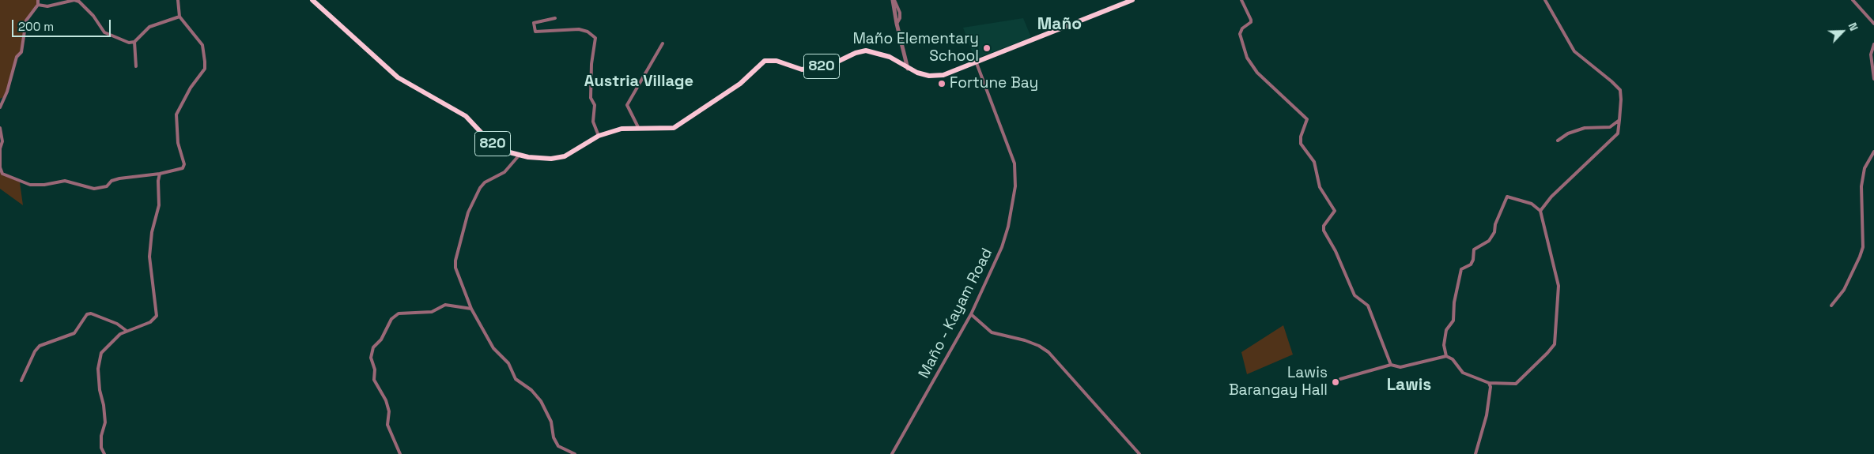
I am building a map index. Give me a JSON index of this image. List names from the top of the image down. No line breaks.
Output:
{"streets":{"highway":["820"],"street":["Maño - Kayam Road"]},"crossings":[["820","Maño - Kayam Road"]],"districts":["Maño","Austria Village","Lawis"],"places":["Maño Elementary School","Fortune Bay","Lawis Barangay Hall"],"scale_bar":"200 m","north":"top right"}
